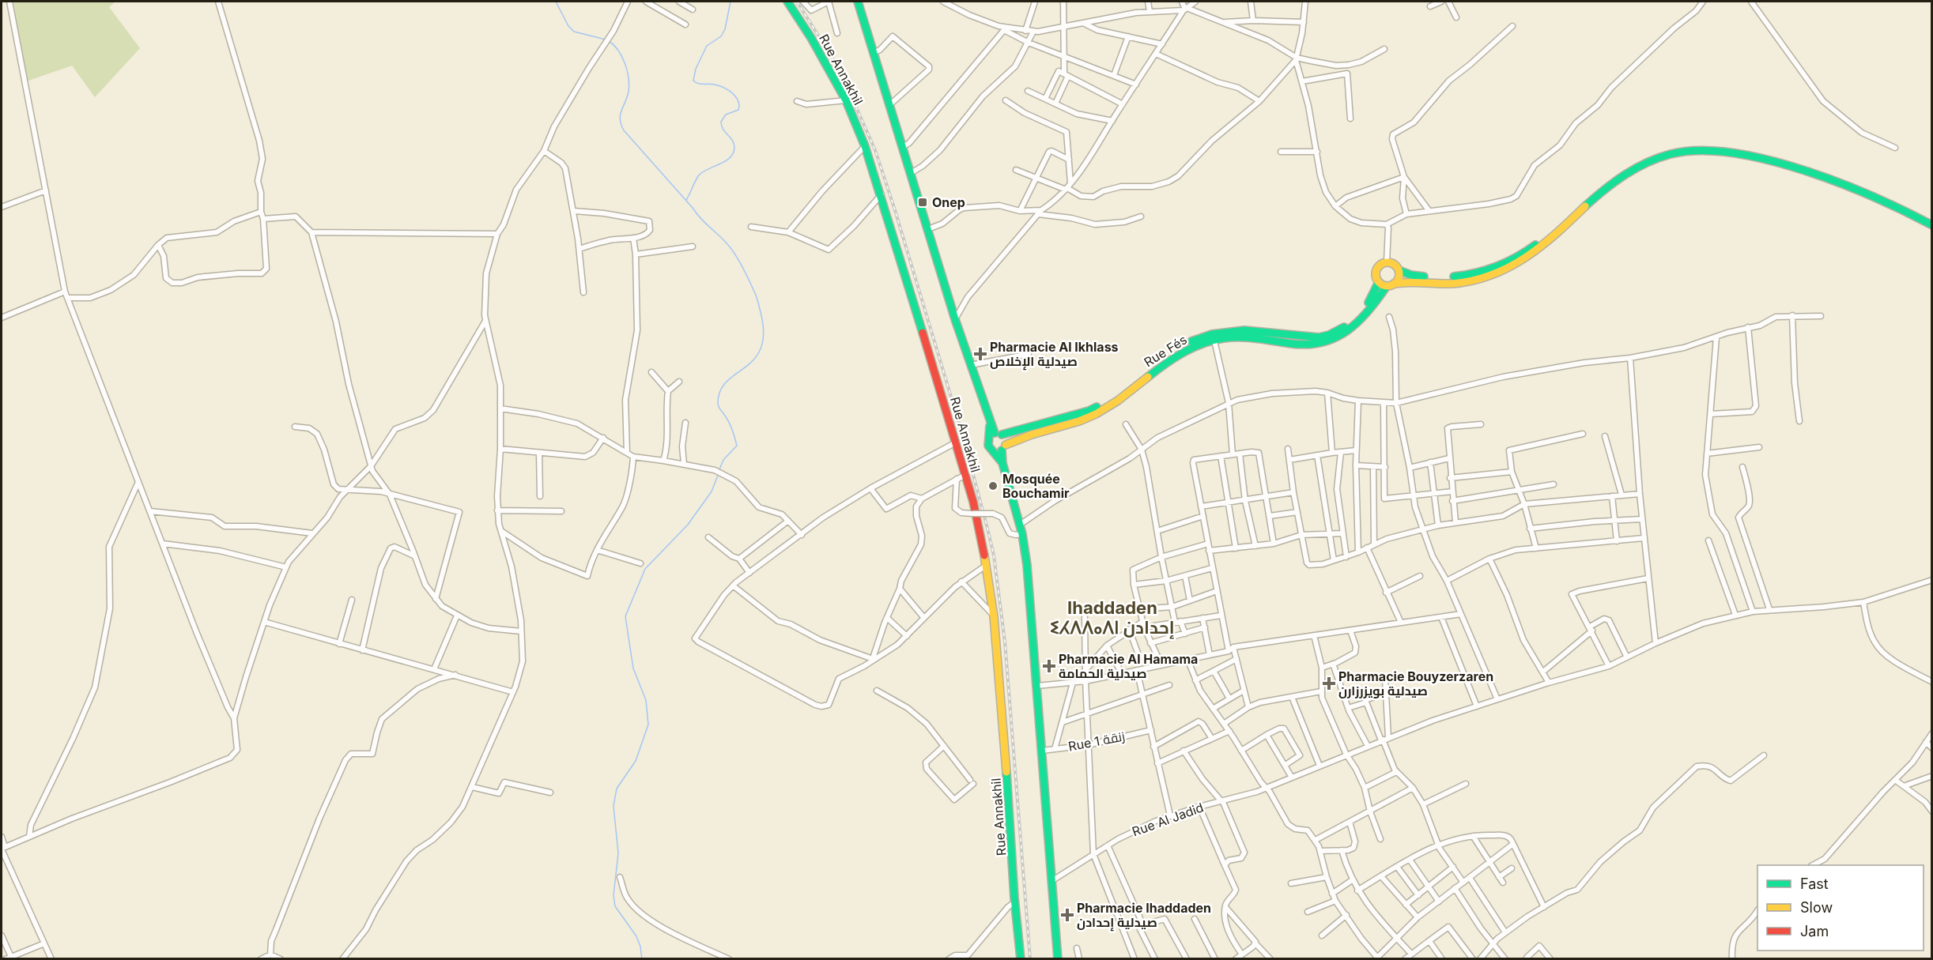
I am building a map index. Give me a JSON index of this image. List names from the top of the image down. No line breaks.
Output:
{"streets":{"main road":["Rue Annakhil","Rue Fés"],"street":["Rue 1 زنقة","Rue Al Jadid"]},"districts":["Ihaddaden ⵉⵃⴷⴷⴰⴷⵏ إحدادن"],"places":{"transit":["Onep"],"health":["Pharmacie Al Ikhlass صيدلية الإخلاص","Pharmacie Al Hamama صيدلية الحمامة","Pharmacie Bouyzerzaren صيدلية بويزرزارن","Pharmacie Ihaddaden صيدلية إحدادن"],"other":["Mosquée Bouchamir"]},"legend":["Fast","Slow","Jam"]}
